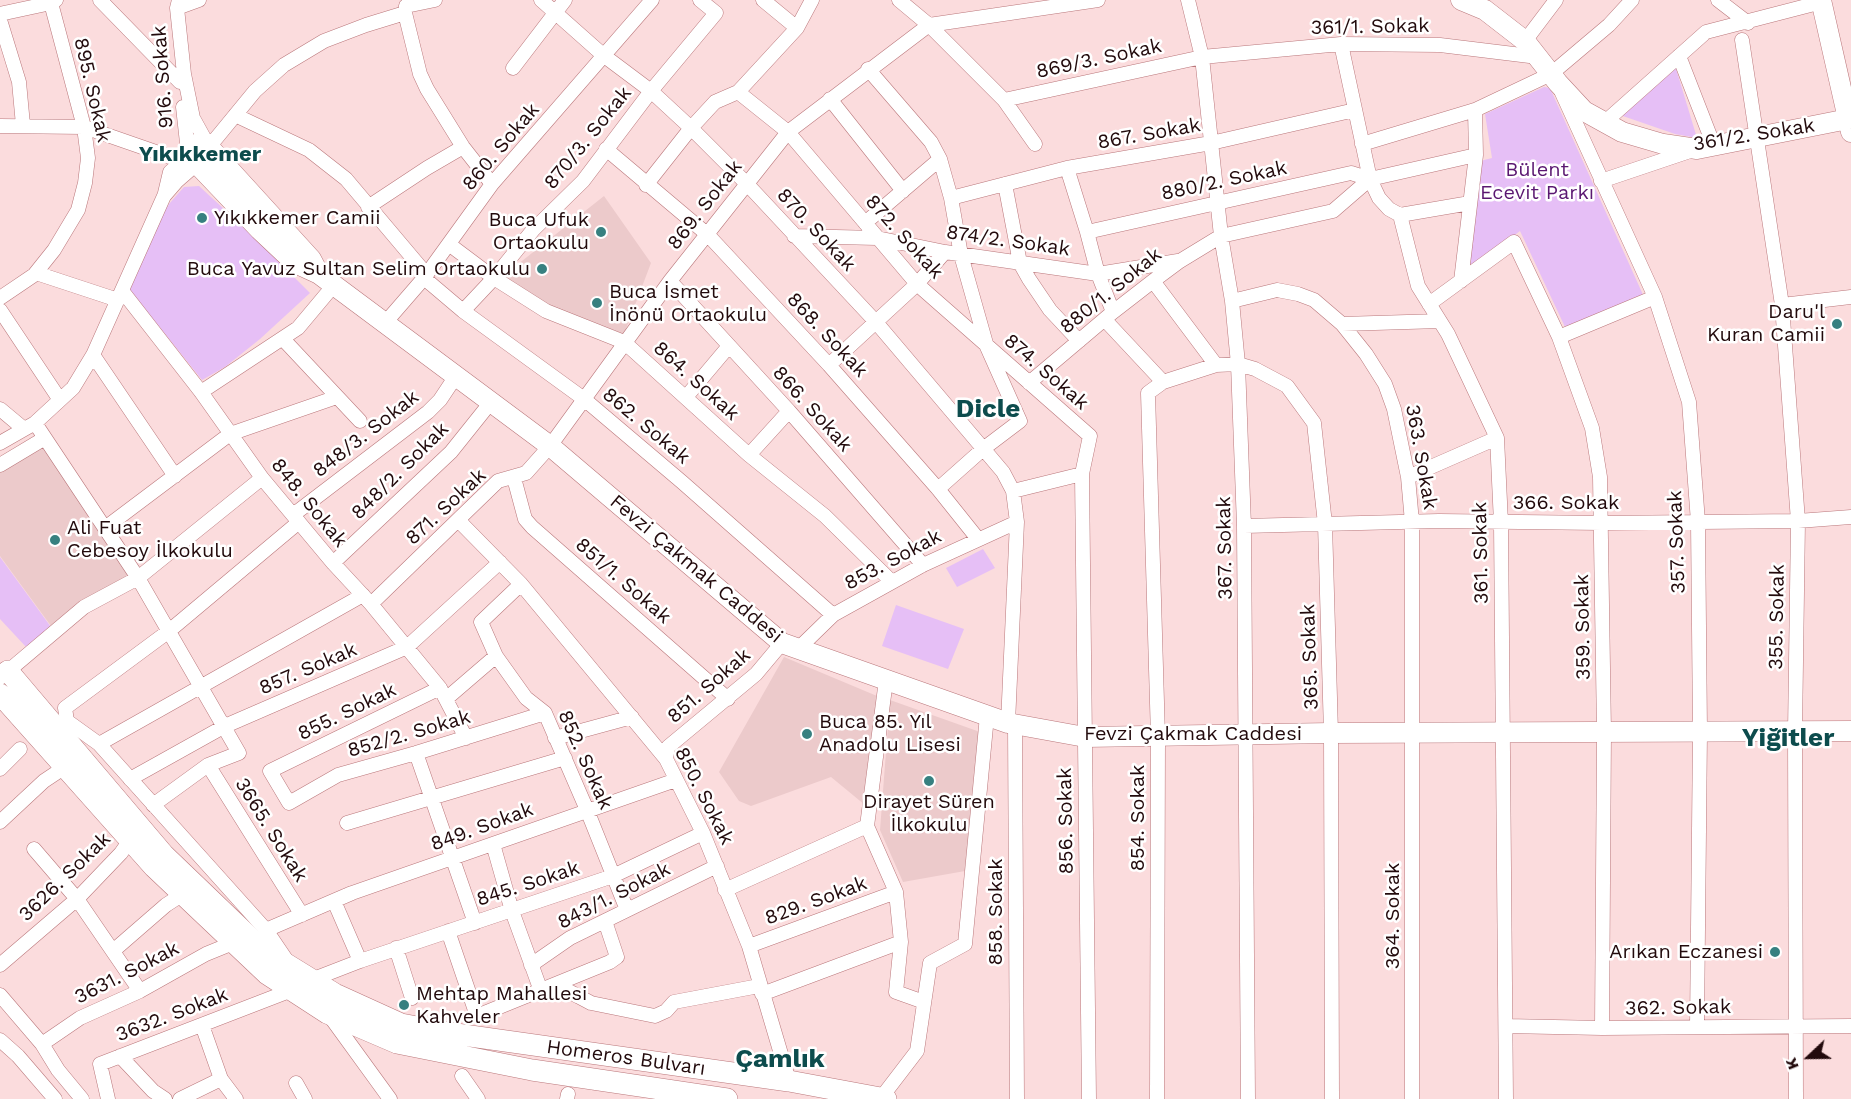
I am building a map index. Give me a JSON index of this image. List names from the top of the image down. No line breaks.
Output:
{"streets":{"main road":["361/2. Sokak","Fevzi Çakmak Caddesi","Homeros Bulvarı"],"street":["361/1. Sokak","869/3. Sokak","916. Sokak","895. Sokak","867. Sokak","870/3. Sokak","860. Sokak","880/2. Sokak","869. Sokak","870. Sokak","872. Sokak","874/2. Sokak","880/1. Sokak","868. Sokak","874. Sokak","864. Sokak","866. Sokak","862. Sokak","848/3. Sokak","363. Sokak","848/2. Sokak","848. Sokak","366. Sokak","871. Sokak","357. Sokak","367. Sokak","361. Sokak","853. Sokak","851/1. Sokak","355. Sokak","359. Sokak","365. Sokak","857. Sokak","851. Sokak","855. Sokak","852/2. Sokak","852. Sokak","850. Sokak","854. Sokak","856. Sokak","849. Sokak","3665. Sokak","3626. Sokak","845. Sokak","843/1. Sokak","829. Sokak","858. Sokak","364. Sokak","3631. Sokak","362. Sokak","3632. Sokak"]},"crossings":[["361/1. Sokak","869/3. Sokak"],["361/1. Sokak","361/2. Sokak"],["361/1. Sokak","367. Sokak"],["869/3. Sokak","367. Sokak"],["916. Sokak","Fevzi Çakmak Caddesi"],["867. Sokak","874. Sokak"],["867. Sokak","367. Sokak"],["361/2. Sokak","357. Sokak"],["361/2. Sokak","355. Sokak"],["870/3. Sokak","870. Sokak"],["870/3. Sokak","868. Sokak"],["870/3. Sokak","864. Sokak"],["870/3. Sokak","862. Sokak"],["860. Sokak","870. Sokak"],["860. Sokak","864. Sokak"],["860. Sokak","862. Sokak"],["860. Sokak","Fevzi Çakmak Caddesi"],["880/2. Sokak","880/1. Sokak"],["880/2. Sokak","367. Sokak"],["869. Sokak","870. Sokak"],["869. Sokak","872. Sokak"],["869. Sokak","868. Sokak"],["869. Sokak","874. Sokak"],["869. Sokak","864. Sokak"],["869. Sokak","866. Sokak"],["869. Sokak","862. Sokak"],["869. Sokak","871. Sokak"],["869. Sokak","Fevzi Çakmak Caddesi"],["870. Sokak","872. Sokak"],["870. Sokak","874/2. Sokak"],["870. Sokak","853. Sokak"],["870. Sokak","858. Sokak"],["872. Sokak","874/2. Sokak"],["872. Sokak","874. Sokak"],["874/2. Sokak","880/1. Sokak"],["874/2. Sokak","874. Sokak"],["880/1. Sokak","874. Sokak"],["880/1. Sokak","367. Sokak"],["868. Sokak","853. Sokak"],["874. Sokak","856. Sokak"],["864. Sokak","853. Sokak"],["866. Sokak","853. Sokak"],["862. Sokak","853. Sokak"],["848/3. Sokak","848. Sokak"],["848/3. Sokak","871. Sokak"],["848/3. Sokak","Fevzi Çakmak Caddesi"],["363. Sokak","366. Sokak"],["363. Sokak","367. Sokak"],["363. Sokak","Fevzi Çakmak Caddesi"],["363. Sokak","364. Sokak"],["848/2. Sokak","848. Sokak"],["848/2. Sokak","Fevzi Çakmak Caddesi"],["848. Sokak","871. Sokak"],["848. Sokak","857. Sokak"],["848. Sokak","855. Sokak"],["848. Sokak","852/2. Sokak"],["366. Sokak","357. Sokak"],["366. Sokak","367. Sokak"],["366. Sokak","361. Sokak"],["366. Sokak","355. Sokak"],["366. Sokak","359. Sokak"],["366. Sokak","365. Sokak"],["871. Sokak","Fevzi Çakmak Caddesi"],["871. Sokak","851/1. Sokak"],["871. Sokak","850. Sokak"],["357. Sokak","Fevzi Çakmak Caddesi"],["357. Sokak","362. Sokak"],["367. Sokak","Fevzi Çakmak Caddesi"],["367. Sokak","365. Sokak"],["361. Sokak","Fevzi Çakmak Caddesi"],["361. Sokak","362. Sokak"],["853. Sokak","Fevzi Çakmak Caddesi"],["853. Sokak","851. Sokak"],["853. Sokak","858. Sokak"],["Fevzi Çakmak Caddesi","355. Sokak"],["Fevzi Çakmak Caddesi","359. Sokak"],["Fevzi Çakmak Caddesi","365. Sokak"],["Fevzi Çakmak Caddesi","851. Sokak"],["Fevzi Çakmak Caddesi","854. Sokak"],["Fevzi Çakmak Caddesi","856. Sokak"],["Fevzi Çakmak Caddesi","858. Sokak"],["Fevzi Çakmak Caddesi","364. Sokak"],["851/1. Sokak","851. Sokak"],["355. Sokak","362. Sokak"],["359. Sokak","362. Sokak"],["857. Sokak","850. Sokak"],["851. Sokak","850. Sokak"],["855. Sokak","852/2. Sokak"],["855. Sokak","852. Sokak"],["852/2. Sokak","852. Sokak"],["852. Sokak","850. Sokak"],["852. Sokak","849. Sokak"],["852. Sokak","845. Sokak"],["852. Sokak","843/1. Sokak"],["850. Sokak","849. Sokak"],["850. Sokak","845. Sokak"],["850. Sokak","843/1. Sokak"],["850. Sokak","829. Sokak"],["850. Sokak","Homeros Bulvarı"],["849. Sokak","3665. Sokak"],["845. Sokak","3632. Sokak"]],"districts":["Yıkıkkemer","Dicle","Yiğitler","Çamlık"],"parks":["Bülent Ecevit Parkı"],"places":["Yıkıkkemer Camii","Buca Ufuk Ortaokulu","Buca Yavuz Sultan Selim Ortaokulu","Buca İsmet İnönü Ortaokulu","Daru'l Kuran Camii","Ali Fuat Cebesoy İlkokulu","Buca 85. Yıl Anadolu Lisesi","Dirayet Süren İlkokulu","Arıkan Eczanesi","Mehtap Mahallesi Kahveler"],"north":"left"}
